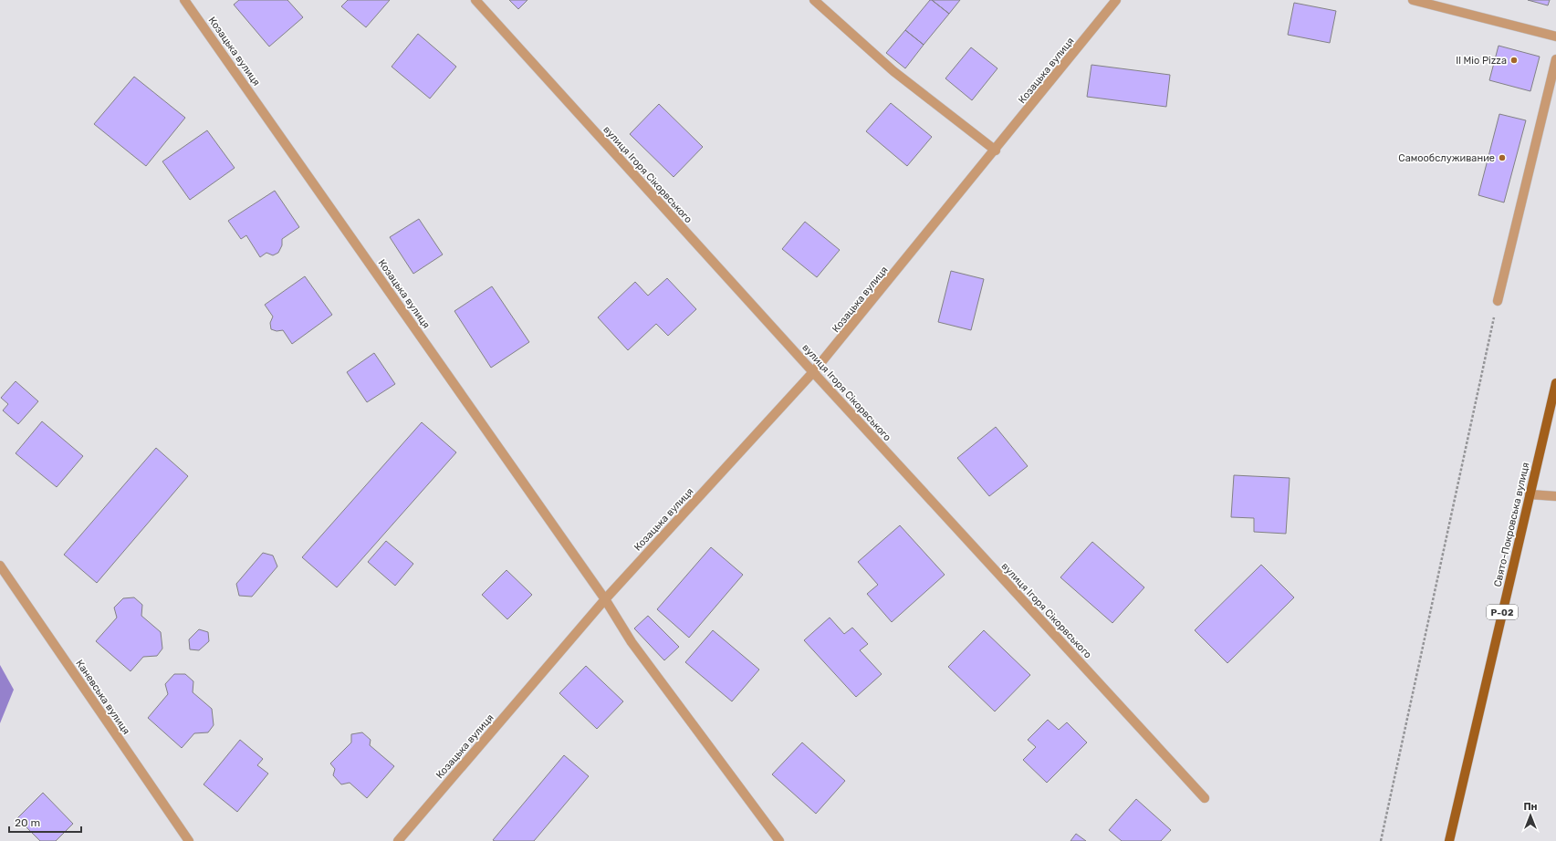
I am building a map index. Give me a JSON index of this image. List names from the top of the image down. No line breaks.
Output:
{"streets":{"main road":["Свято-Покровська вулиця","Р-02"],"street":["Козацька вулиця","вулиця Ігоря Сікорвського","Каневська вулиця"]},"crossings":[["Козацька вулиця","вулиця Ігоря Сікорвського"]],"places":["Il Mio Pizza","Самообслуживание"],"scale_bar":"20 m","north":"top"}
